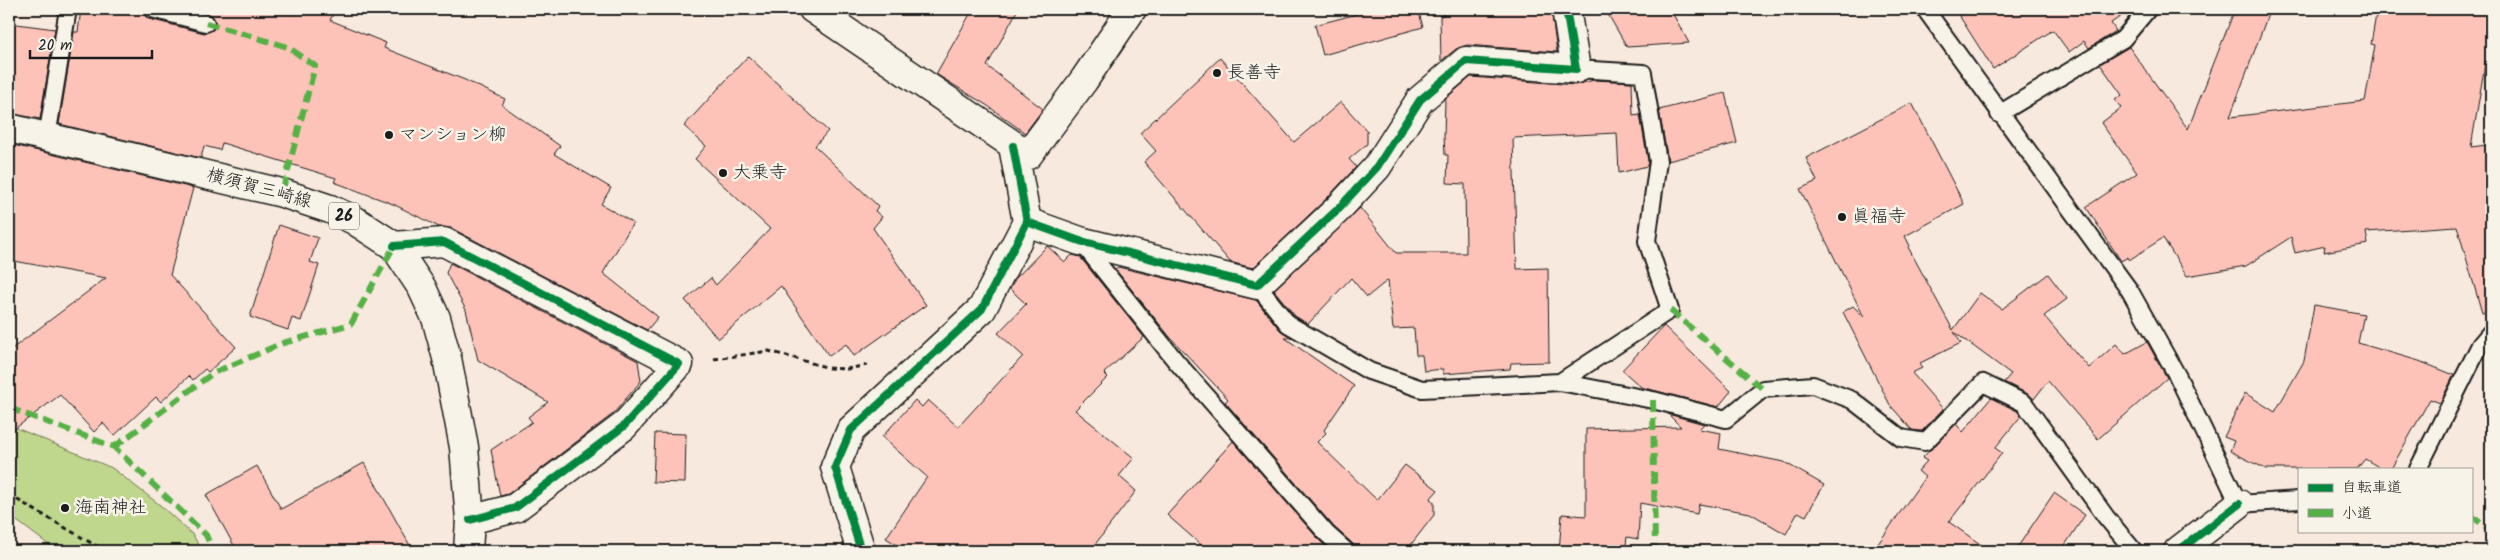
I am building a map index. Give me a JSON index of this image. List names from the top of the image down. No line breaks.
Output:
{"streets":{"street":["横須賀三崎線","26"]},"places":["長善寺","マンション柳","大乗寺","眞福寺","海南神社"],"legend":["自転車道","小道"],"scale_bar":"20 m"}
